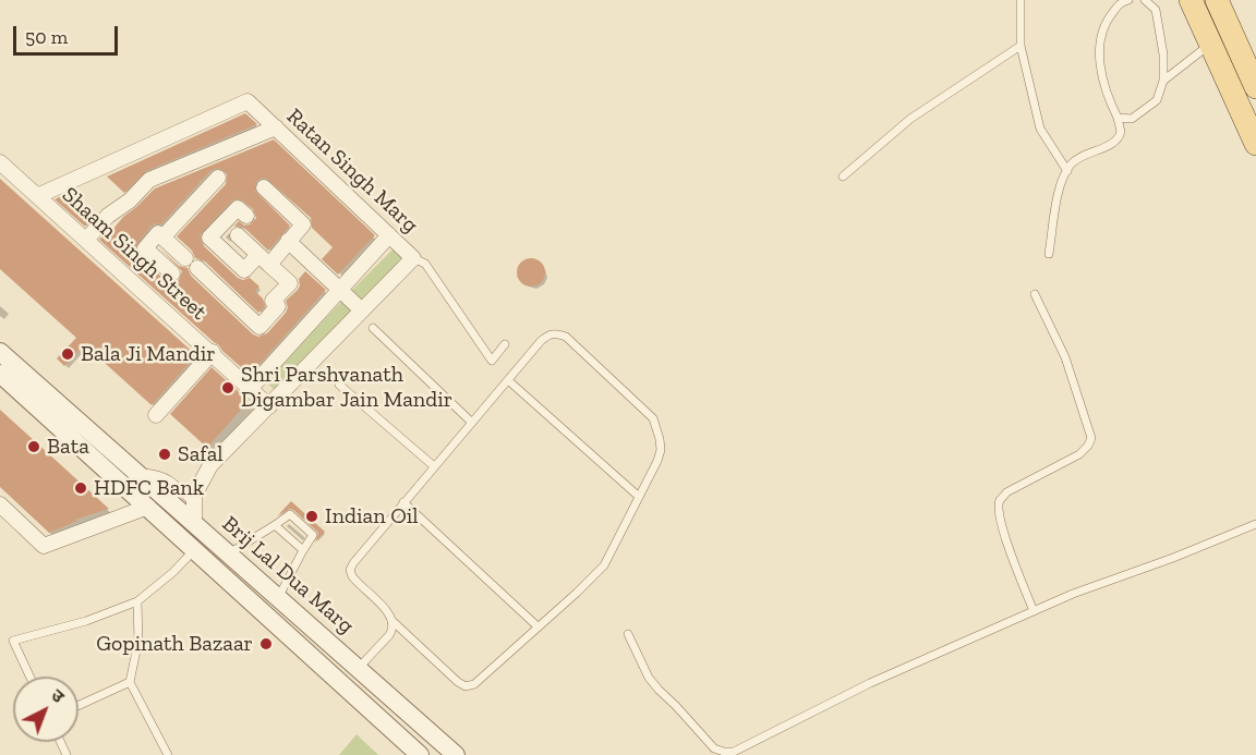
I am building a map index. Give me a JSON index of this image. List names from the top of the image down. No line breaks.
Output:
{"streets":{"street":["Ratan Singh Marg","Shaam Singh Street","Brij Lal Dua Marg"]},"crossings":[["Ratan Singh Marg","Shaam Singh Street"]],"places":["Bala Ji Mandir","Shri Parshvanath Digambar Jain Mandir","Bata","Safal","HDFC Bank","Indian Oil","Gopinath Bazaar"],"scale_bar":"50 m","north":"top right"}
